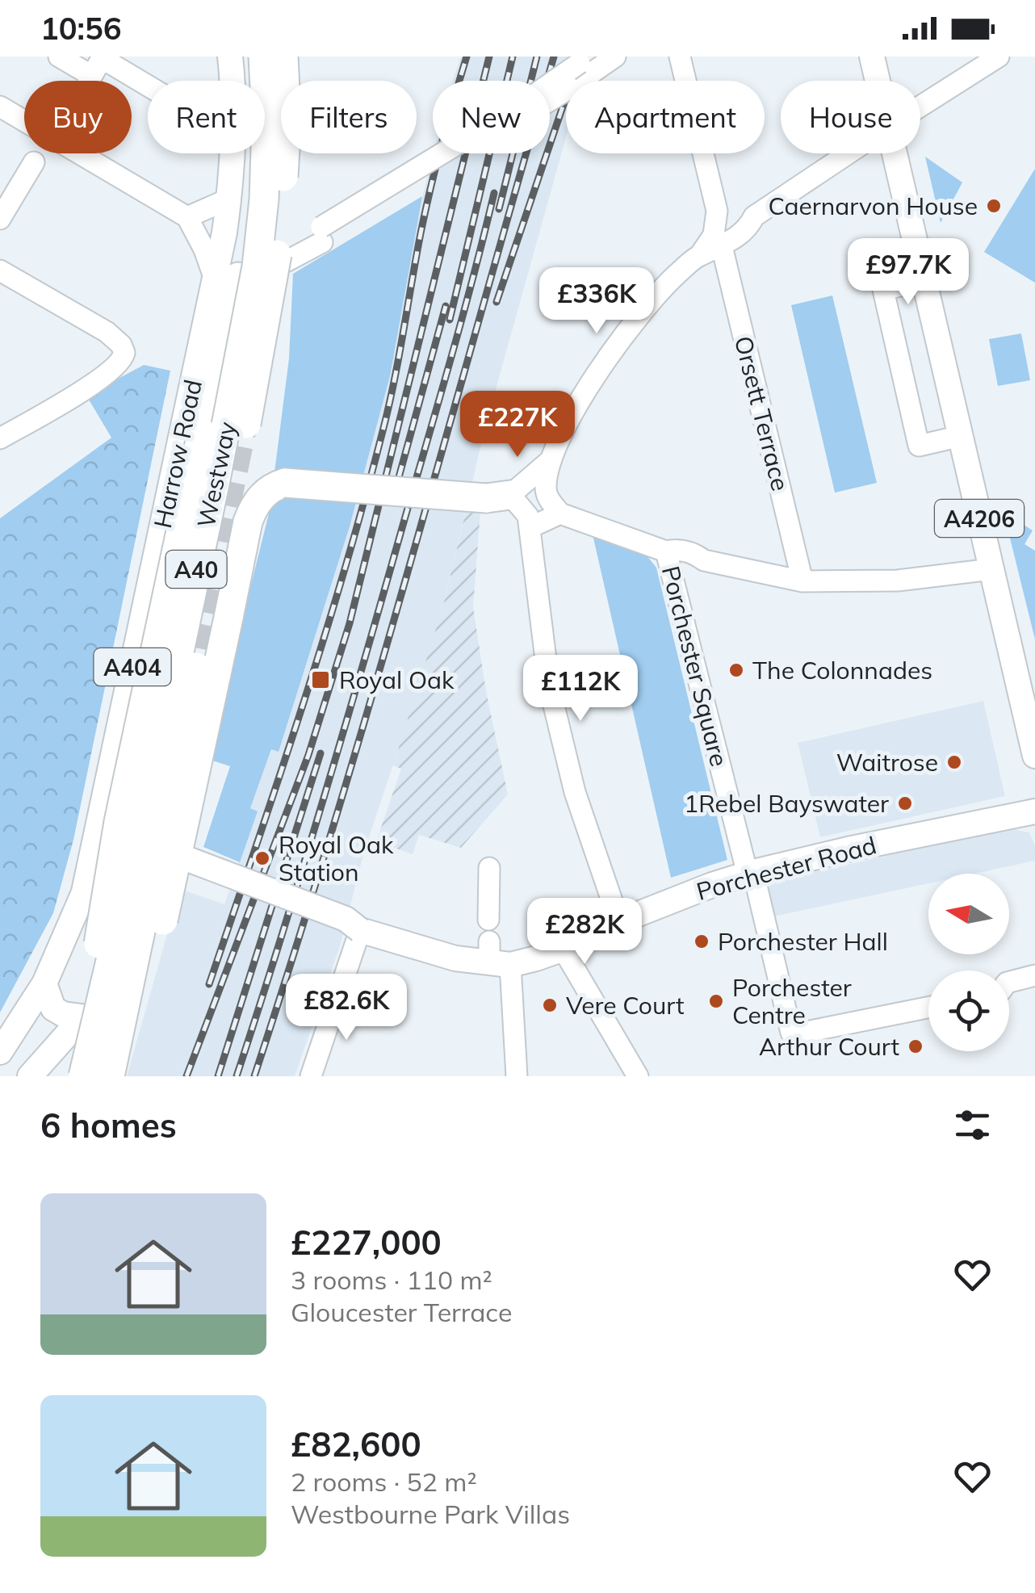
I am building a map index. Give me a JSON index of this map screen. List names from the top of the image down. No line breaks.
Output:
{"streets":{"highway":["Westway","A40"],"main road":["Harrow Road","A4206","A404","Porchester Road"],"street":["Orsett Terrace","Porchester Square"]},"crossings":[["Harrow Road","A40"],["Westway","A40"],["Porchester Square","Porchester Road"]],"places":{"other":["Caernarvon House","The Colonnades","Waitrose","1Rebel Bayswater","Royal Oak Station","Porchester Hall","Porchester Centre","Vere Court","Arthur Court"],"transit":["Royal Oak"]},"north":"left","page":{"status":"10:56","chip":["Buy","Rent","Filters","New","Apartment","House"],"price":["£97.7K","£336K","£227K","£112K","£282K","£82.6K"],"heading":"6 homes","list":[{"name":"£227,000","note":"3 rooms · 110 m² · Gloucester Terrace"},{"name":"£82,600","note":"2 rooms · 52 m² · Westbourne Park Villas"}]}}
